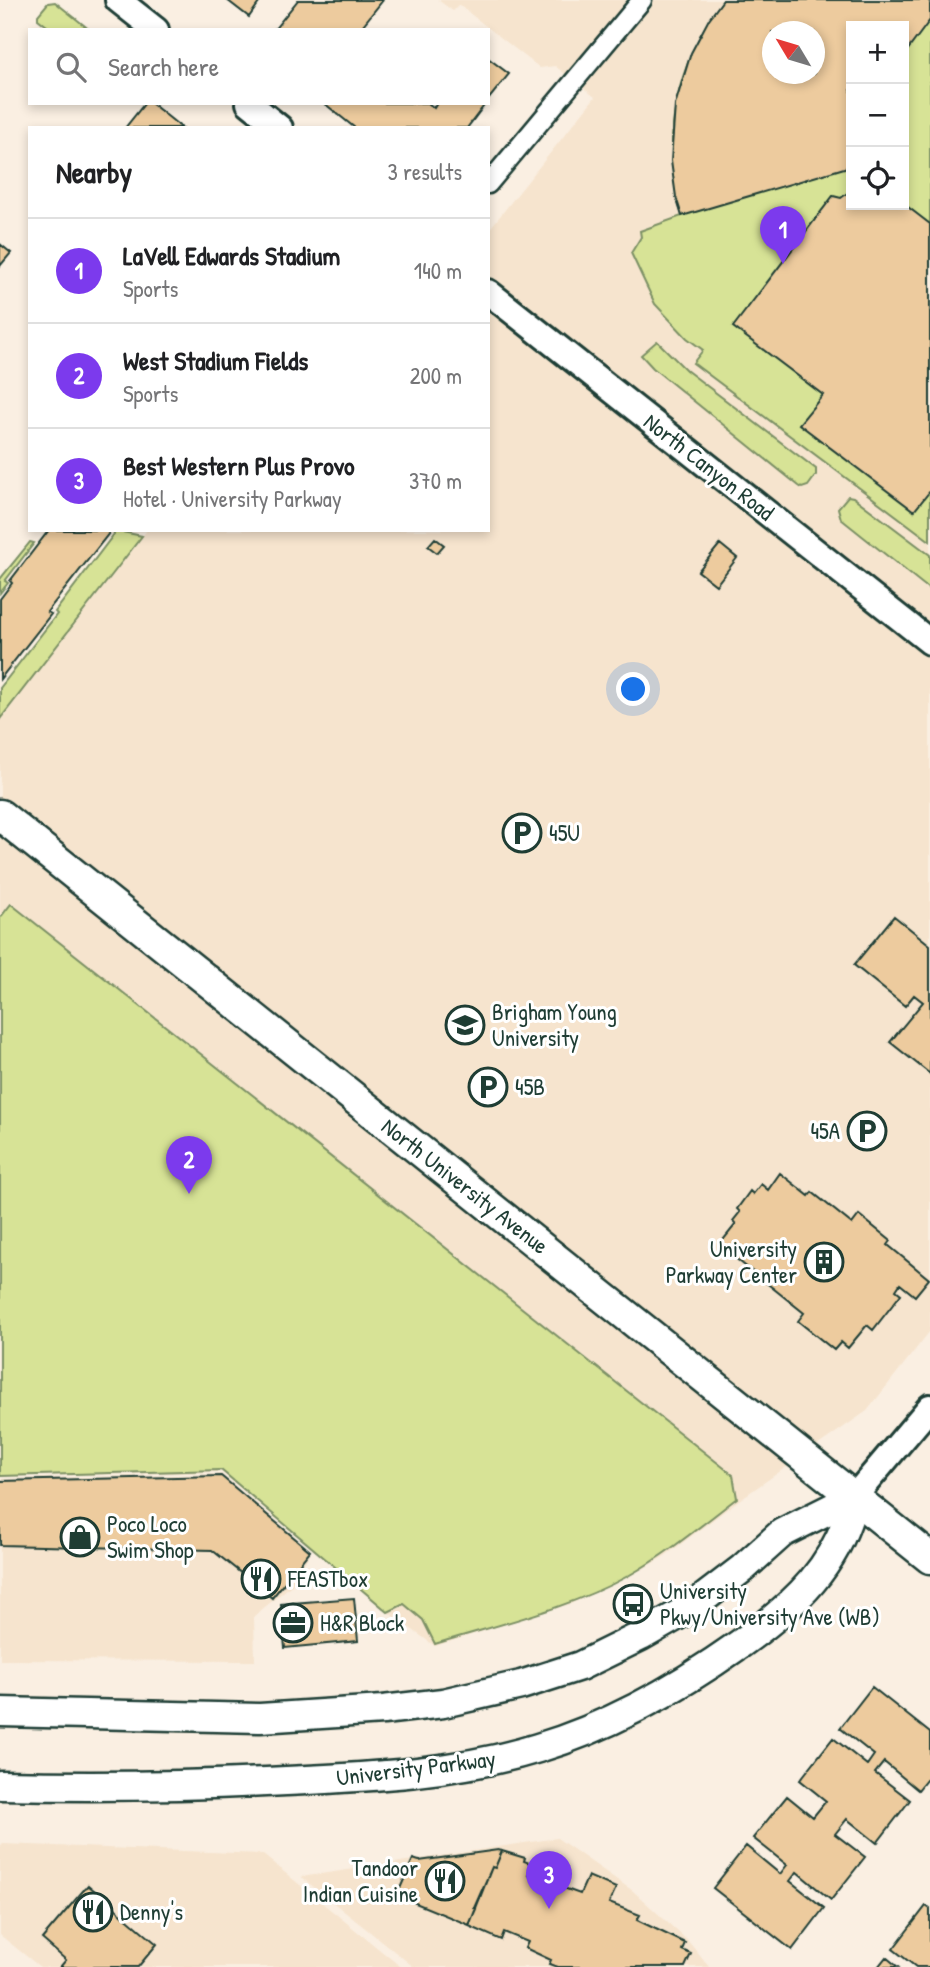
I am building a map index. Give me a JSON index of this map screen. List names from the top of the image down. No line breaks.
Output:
{"streets":{"highway":["North University Avenue"],"main road":["North Canyon Road","University Parkway"]},"crossings":[["North University Avenue","University Parkway"]],"places":{"parking":["45U","45B","45A"],"school or university":["Brigham Young University"],"building":["University Parkway Center"],"shop":["Poco Loco Swim Shop"],"restaurant":["FEASTbox","Tandoor Indian Cuisine","Denny's"],"bus stop":["University Pkwy/University Ave (WB)"],"office":["H&R Block"]},"north":"top left","page":{"map_buttons":["+","−"],"search":"Search here","heading":["Nearby","3 results"],"pins":["1","2","3"],"list":[{"mark":"1","name":"LaVell Edwards Stadium","note":"Sports","value":"140 m"},{"mark":"2","name":"West Stadium Fields","note":"Sports","value":"200 m"},{"mark":"3","name":"Best Western Plus Provo","note":"Hotel · University Parkway","value":"370 m"}]}}
